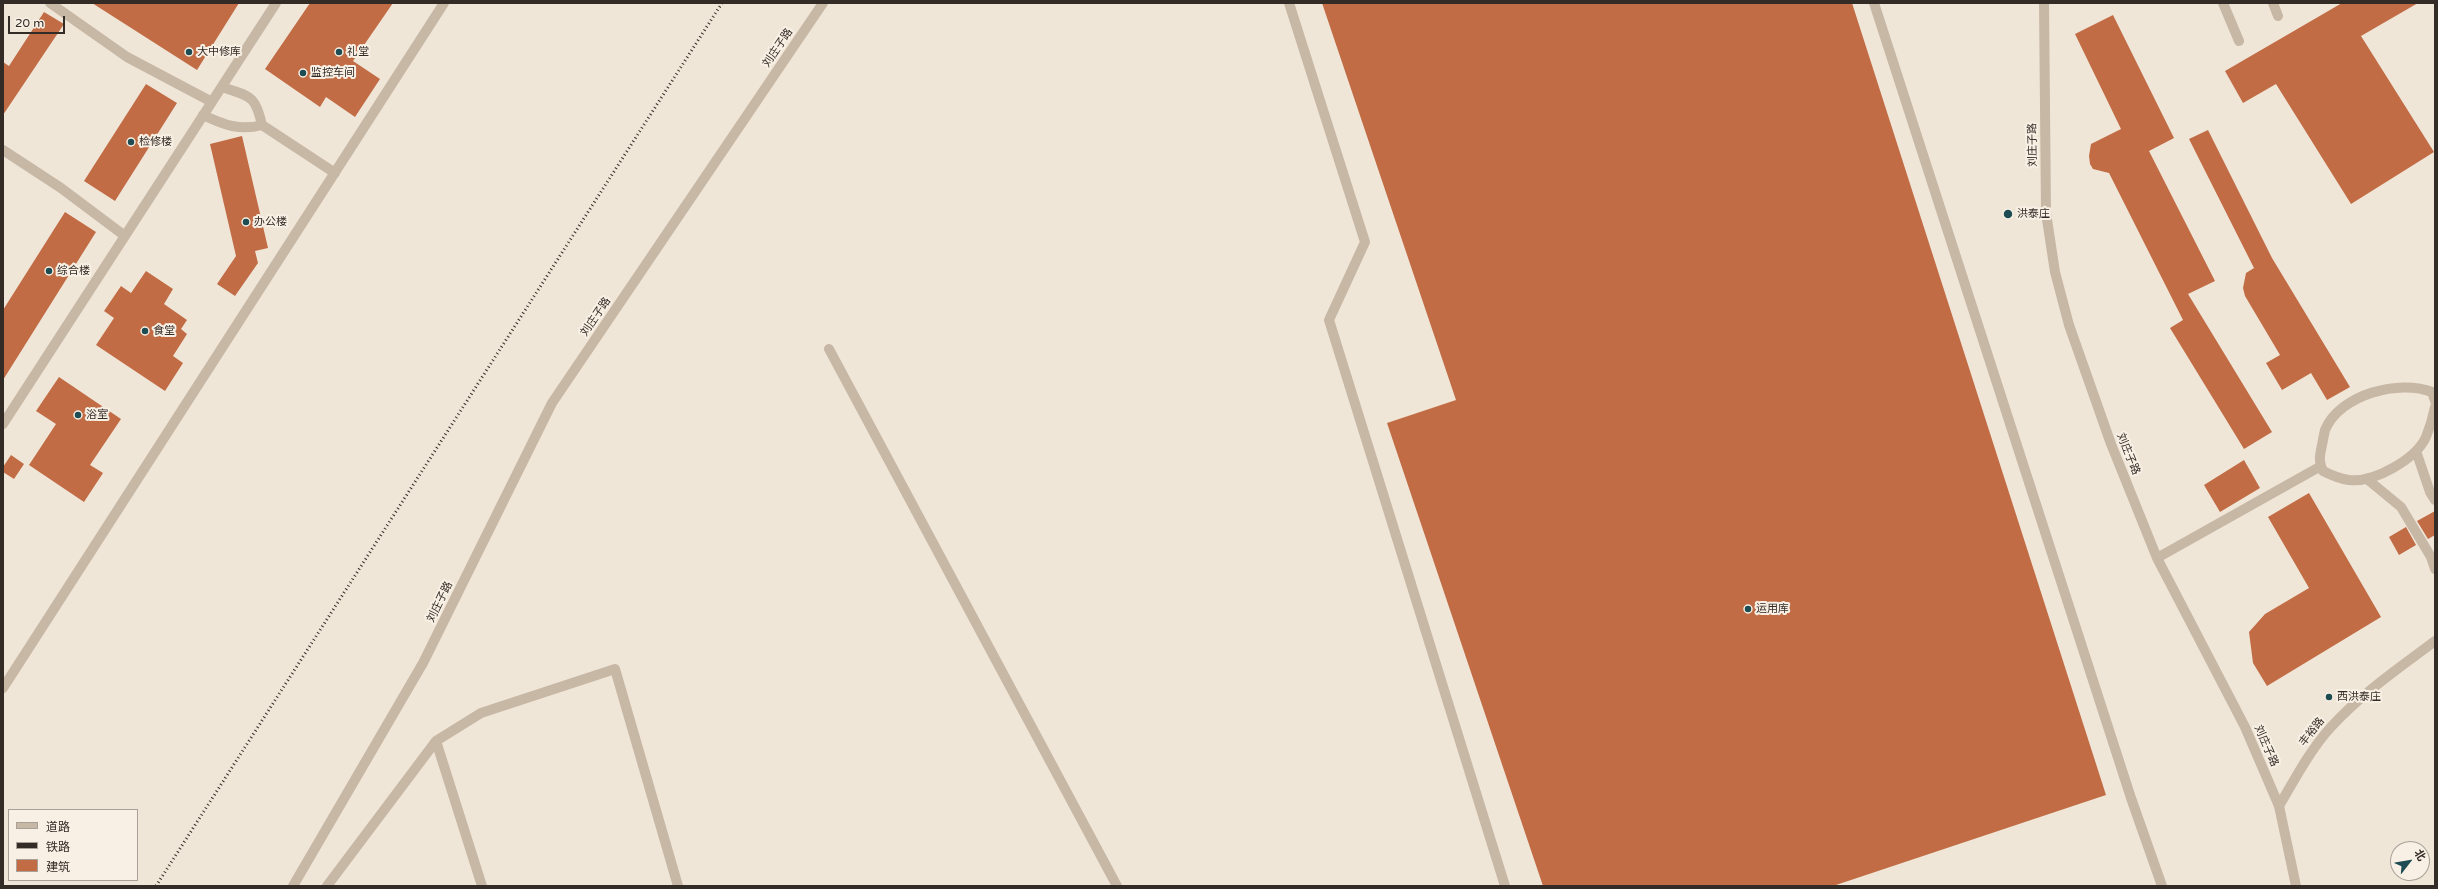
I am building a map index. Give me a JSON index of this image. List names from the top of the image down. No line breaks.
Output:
{"streets":{"street":["刘庄子路","丰裕路"]},"crossings":[["刘庄子路","丰裕路"]],"places":["大中修库","礼堂","监控车间","检修楼","洪泰庄","办公楼","综合楼","食堂","浴室","运用库","西洪泰庄"],"legend":["道路","铁路","建筑"],"scale_bar":"20 m","north":"top right"}
